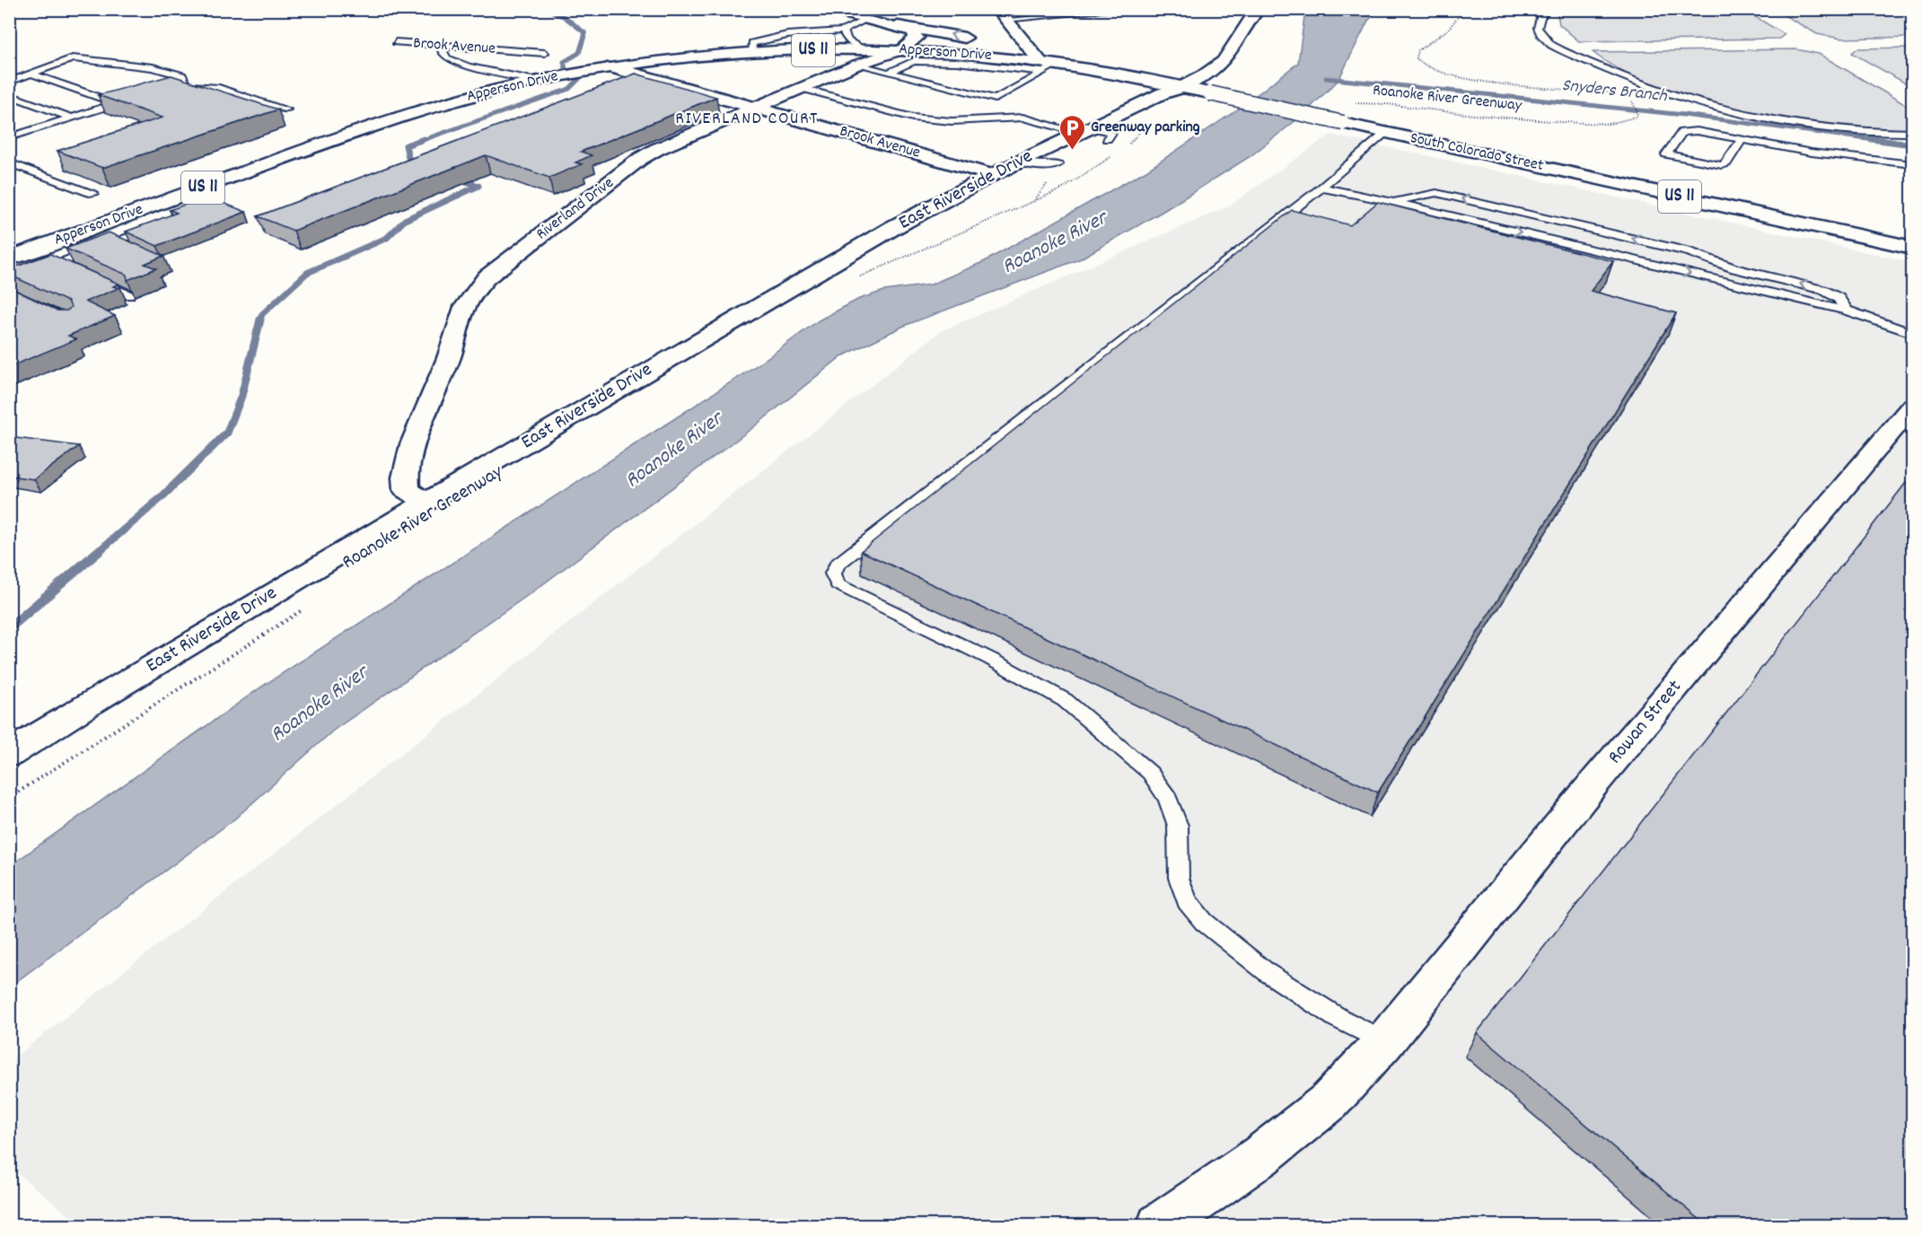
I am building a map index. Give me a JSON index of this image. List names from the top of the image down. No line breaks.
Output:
{"streets":{"street":["Brook Avenue","US 11","Apperson Drive","South Colorado Street","East Riverside Drive","Riverland Drive","Rowan Street"],"path":["Roanoke River Greenway"]},"crossings":[["Brook Avenue","Apperson Drive"],["Brook Avenue","East Riverside Drive"],["Brook Avenue","Riverland Drive"],["Apperson Drive","South Colorado Street"],["Apperson Drive","Riverland Drive"],["South Colorado Street","East Riverside Drive"],["East Riverside Drive","Riverland Drive"]],"districts":["RIVERLAND COURT"],"water":["Snyders Branch","Roanoke River"],"places":{"parking":["Greenway parking"]}}
